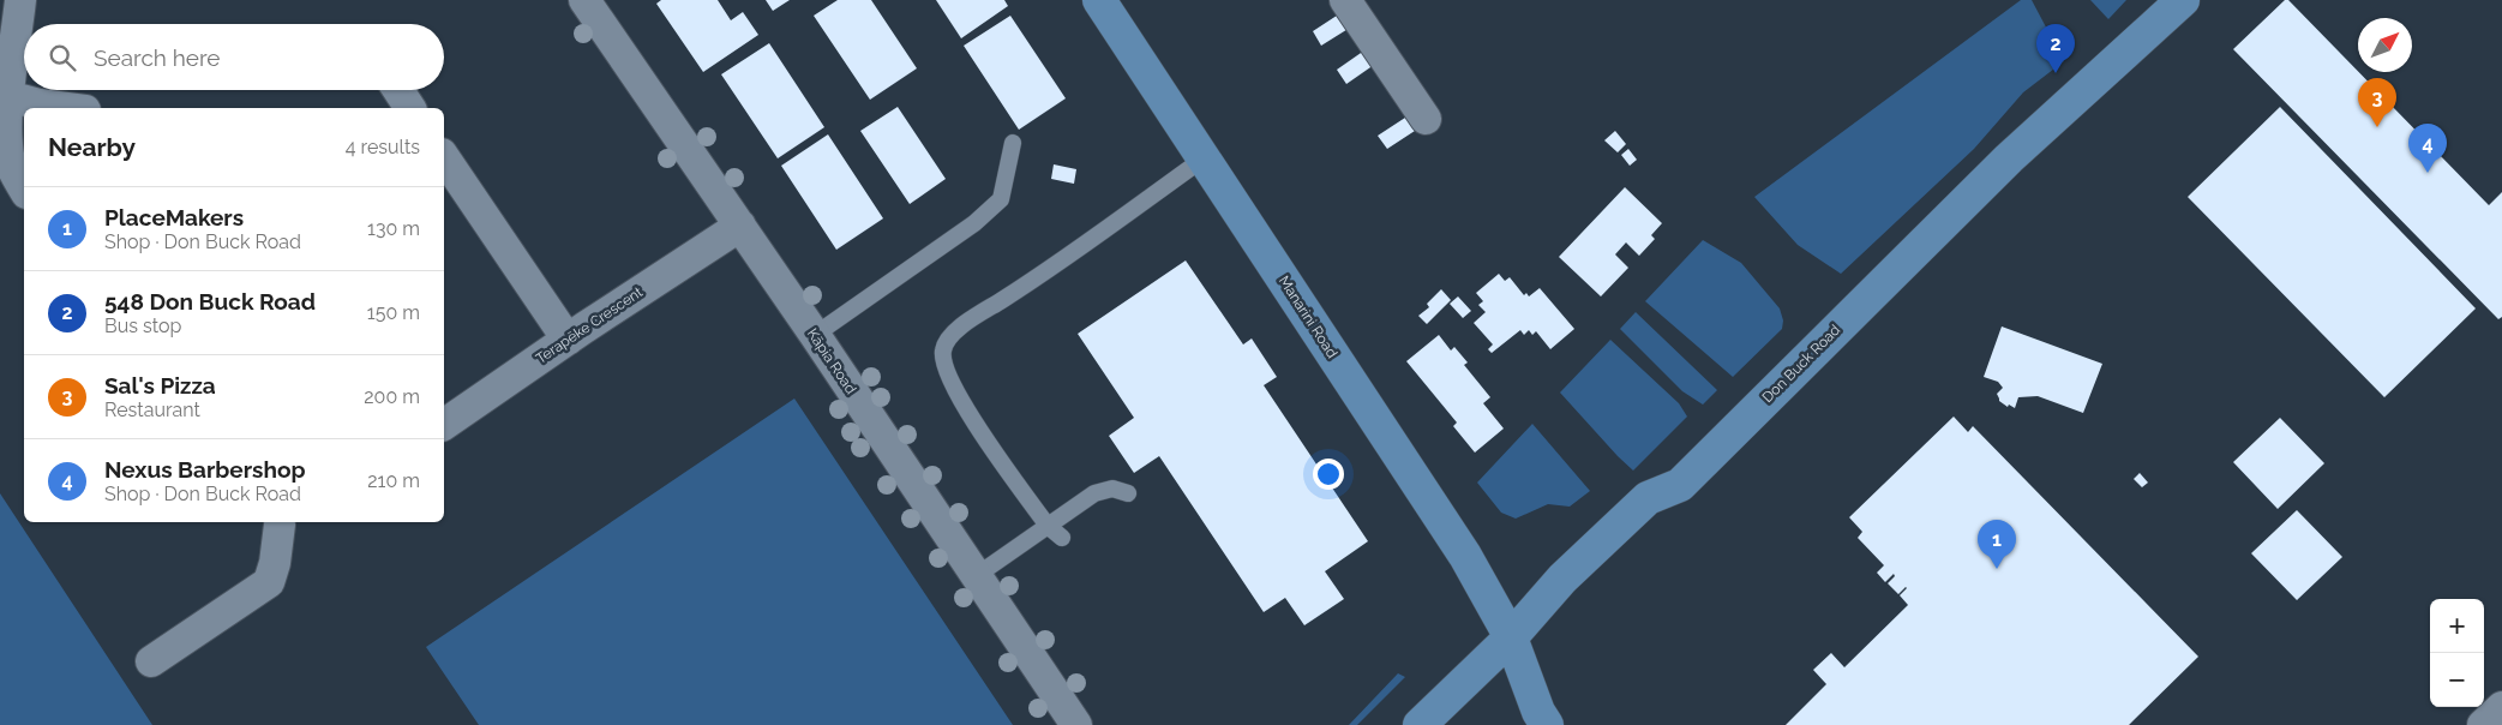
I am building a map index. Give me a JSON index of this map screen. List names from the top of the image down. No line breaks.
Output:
{"streets":{"main road":["Manarini Road","Don Buck Road"],"street":["Terapēke Crescent","Kāpia Road"]},"crossings":[["Manarini Road","Don Buck Road"],["Terapēke Crescent","Kāpia Road"]],"north":"top right","page":{"pins":["2","3","4","1"],"search":"Search here","heading":["Nearby","4 results"],"list":[{"mark":"1","name":"PlaceMakers","note":"Shop · Don Buck Road","value":"130 m"},{"mark":"2","name":"548 Don Buck Road","note":"Bus stop","value":"150 m"},{"mark":"3","name":"Sal's Pizza","note":"Restaurant","value":"200 m"},{"mark":"4","name":"Nexus Barbershop","note":"Shop · Don Buck Road","value":"210 m"}],"map_buttons":["+","−"]}}
